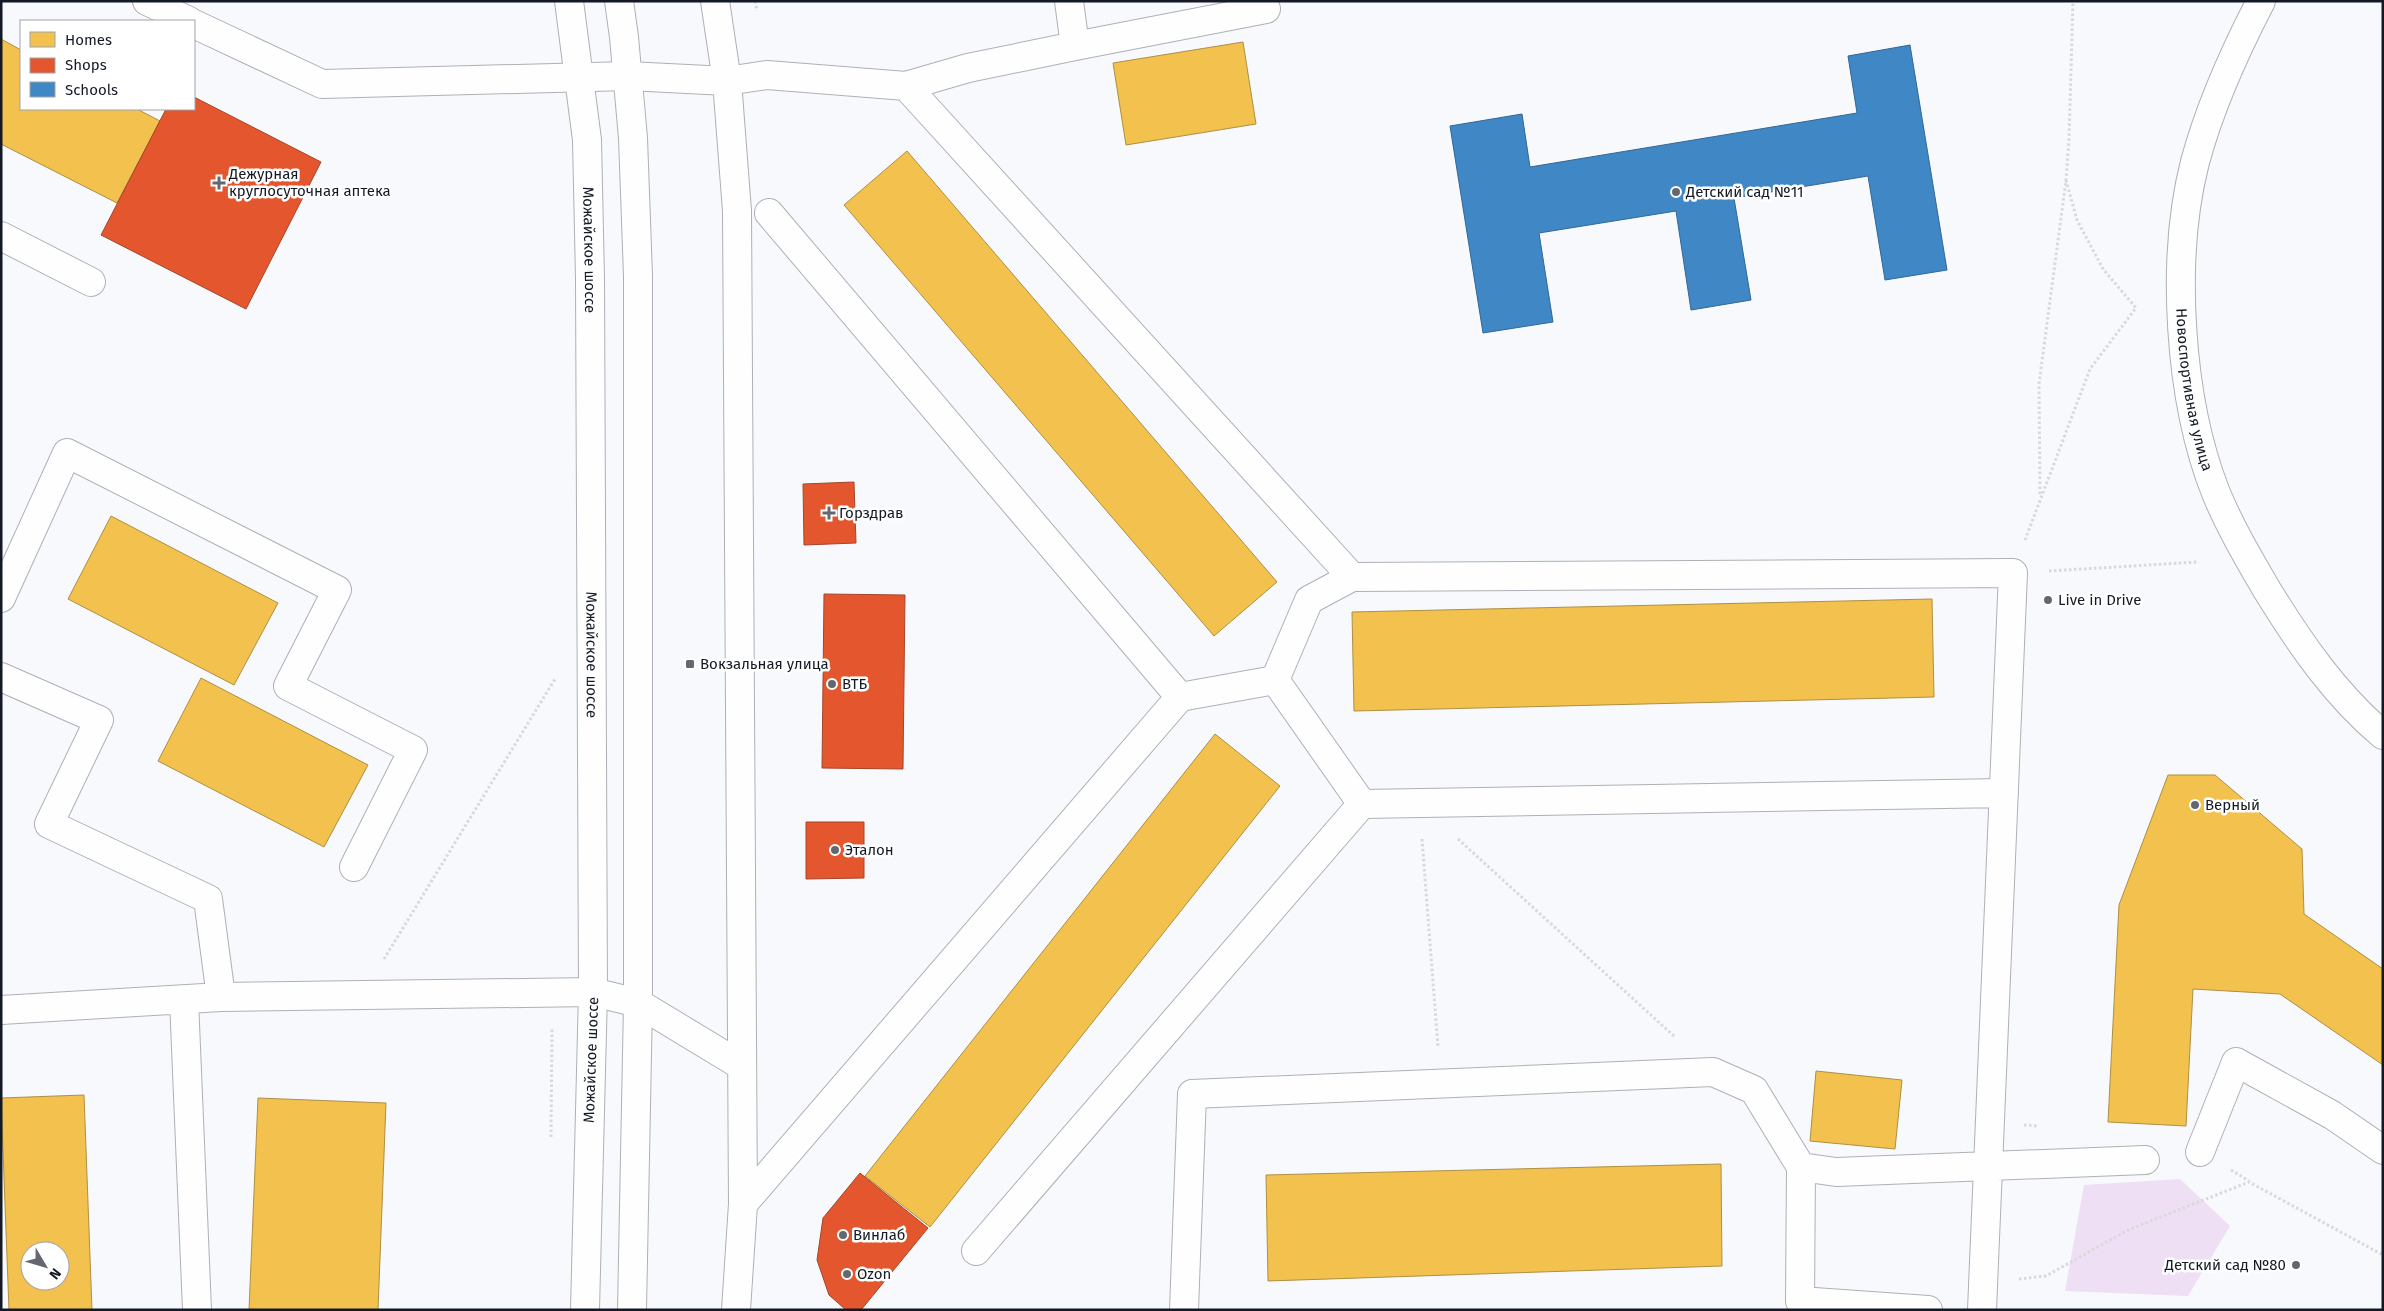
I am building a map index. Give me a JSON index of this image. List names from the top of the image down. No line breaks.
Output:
{"streets":{"main road":["Можайское шоссе","Новоспортивная улица"]},"places":{"health":["Дежурная круглосуточная аптека","Горздрав"],"other":["Детский сад №11","Live in Drive","ВТБ","Верный","Эталон","Винлаб","Детский сад №80","Ozon"],"transit":["Вокзальная улица"]},"legend":["Homes","Shops","Schools"],"north":"bottom right"}
